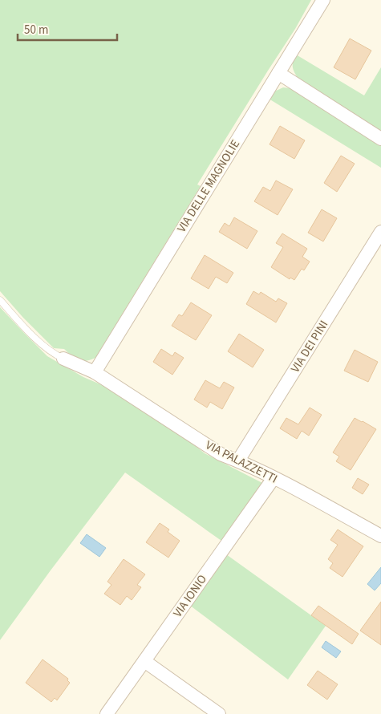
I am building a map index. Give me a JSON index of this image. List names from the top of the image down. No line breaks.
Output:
{"streets":{"street":["VIA DELLE MAGNOLIE","VIA DEI PINI","VIA PALAZZETTI","VIA IONIO"]},"crossings":[["VIA DELLE MAGNOLIE","VIA PALAZZETTI"],["VIA DEI PINI","VIA PALAZZETTI"],["VIA PALAZZETTI","VIA IONIO"]],"scale_bar":"50 m"}
